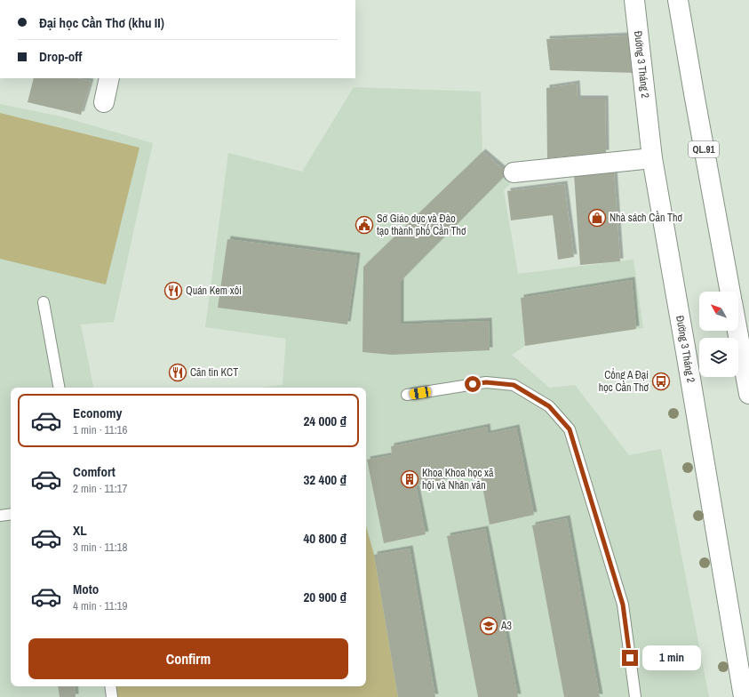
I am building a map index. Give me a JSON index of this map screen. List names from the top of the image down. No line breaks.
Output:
{"streets":{"main road":["Đường 3 Tháng 2","QL.91"]},"places":{"shop":["Nhà sách Cần Thơ"],"public building":["Sở Giáo dục và Đào tạo thành phố Cần Thơ"],"restaurant":["Quán Kem xôi","Căn tin KCT"],"bus stop":["Cổng A Đại học Cần Thơ"],"building":["Khoa Khoa học xã hội và Nhân văn"],"school or university":["A3"]},"north":"top left","page":{"banner":["Đại học Cần Thơ (khu II)","Drop-off"],"list":[{"name":"Economy","note":"1 min · 11:16","value":"24 000 ₫"},{"name":"Comfort","note":"2 min · 11:17","value":"32 400 ₫"},{"name":"XL","note":"3 min · 11:18","value":"40 800 ₫"},{"name":"Moto","note":"4 min · 11:19","value":"20 900 ₫"}],"buttons":"Confirm","bubble":"1 min"}}
